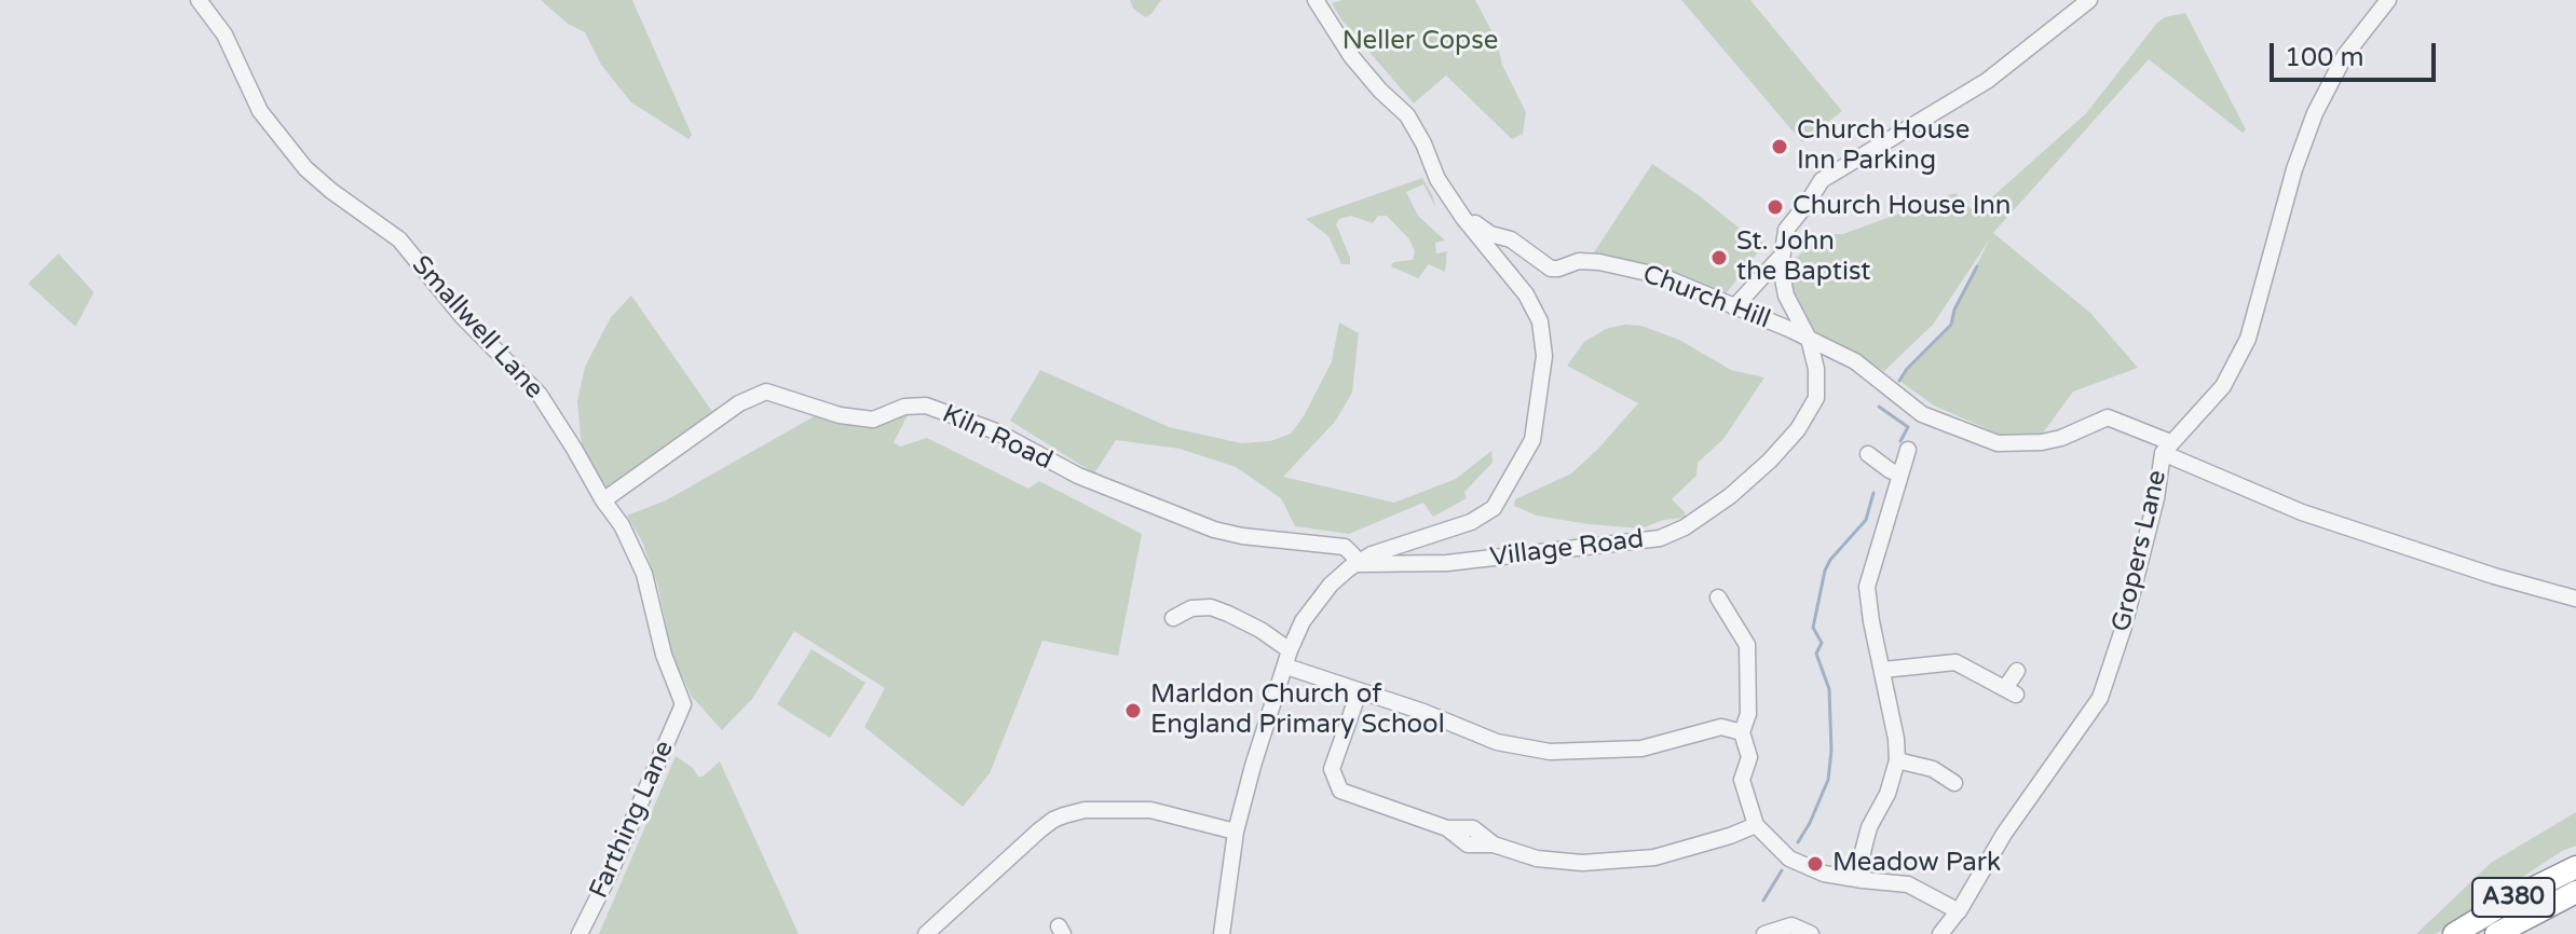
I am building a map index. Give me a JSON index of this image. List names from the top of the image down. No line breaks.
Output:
{"streets":{"highway":["A380"],"street":["Church Hill","Smallwell Lane","Kiln Road","Village Road","Gropers Lane","Farthing Lane"]},"crossings":[["Church Hill","Village Road"],["Church Hill","Gropers Lane"],["Smallwell Lane","Kiln Road"],["Smallwell Lane","Farthing Lane"],["Kiln Road","Village Road"]],"parks":["Neller Copse"],"places":["Church House Inn Parking","Church House Inn","St. John the Baptist","Marldon Church of England Primary School","Meadow Park"],"scale_bar":"100 m"}
